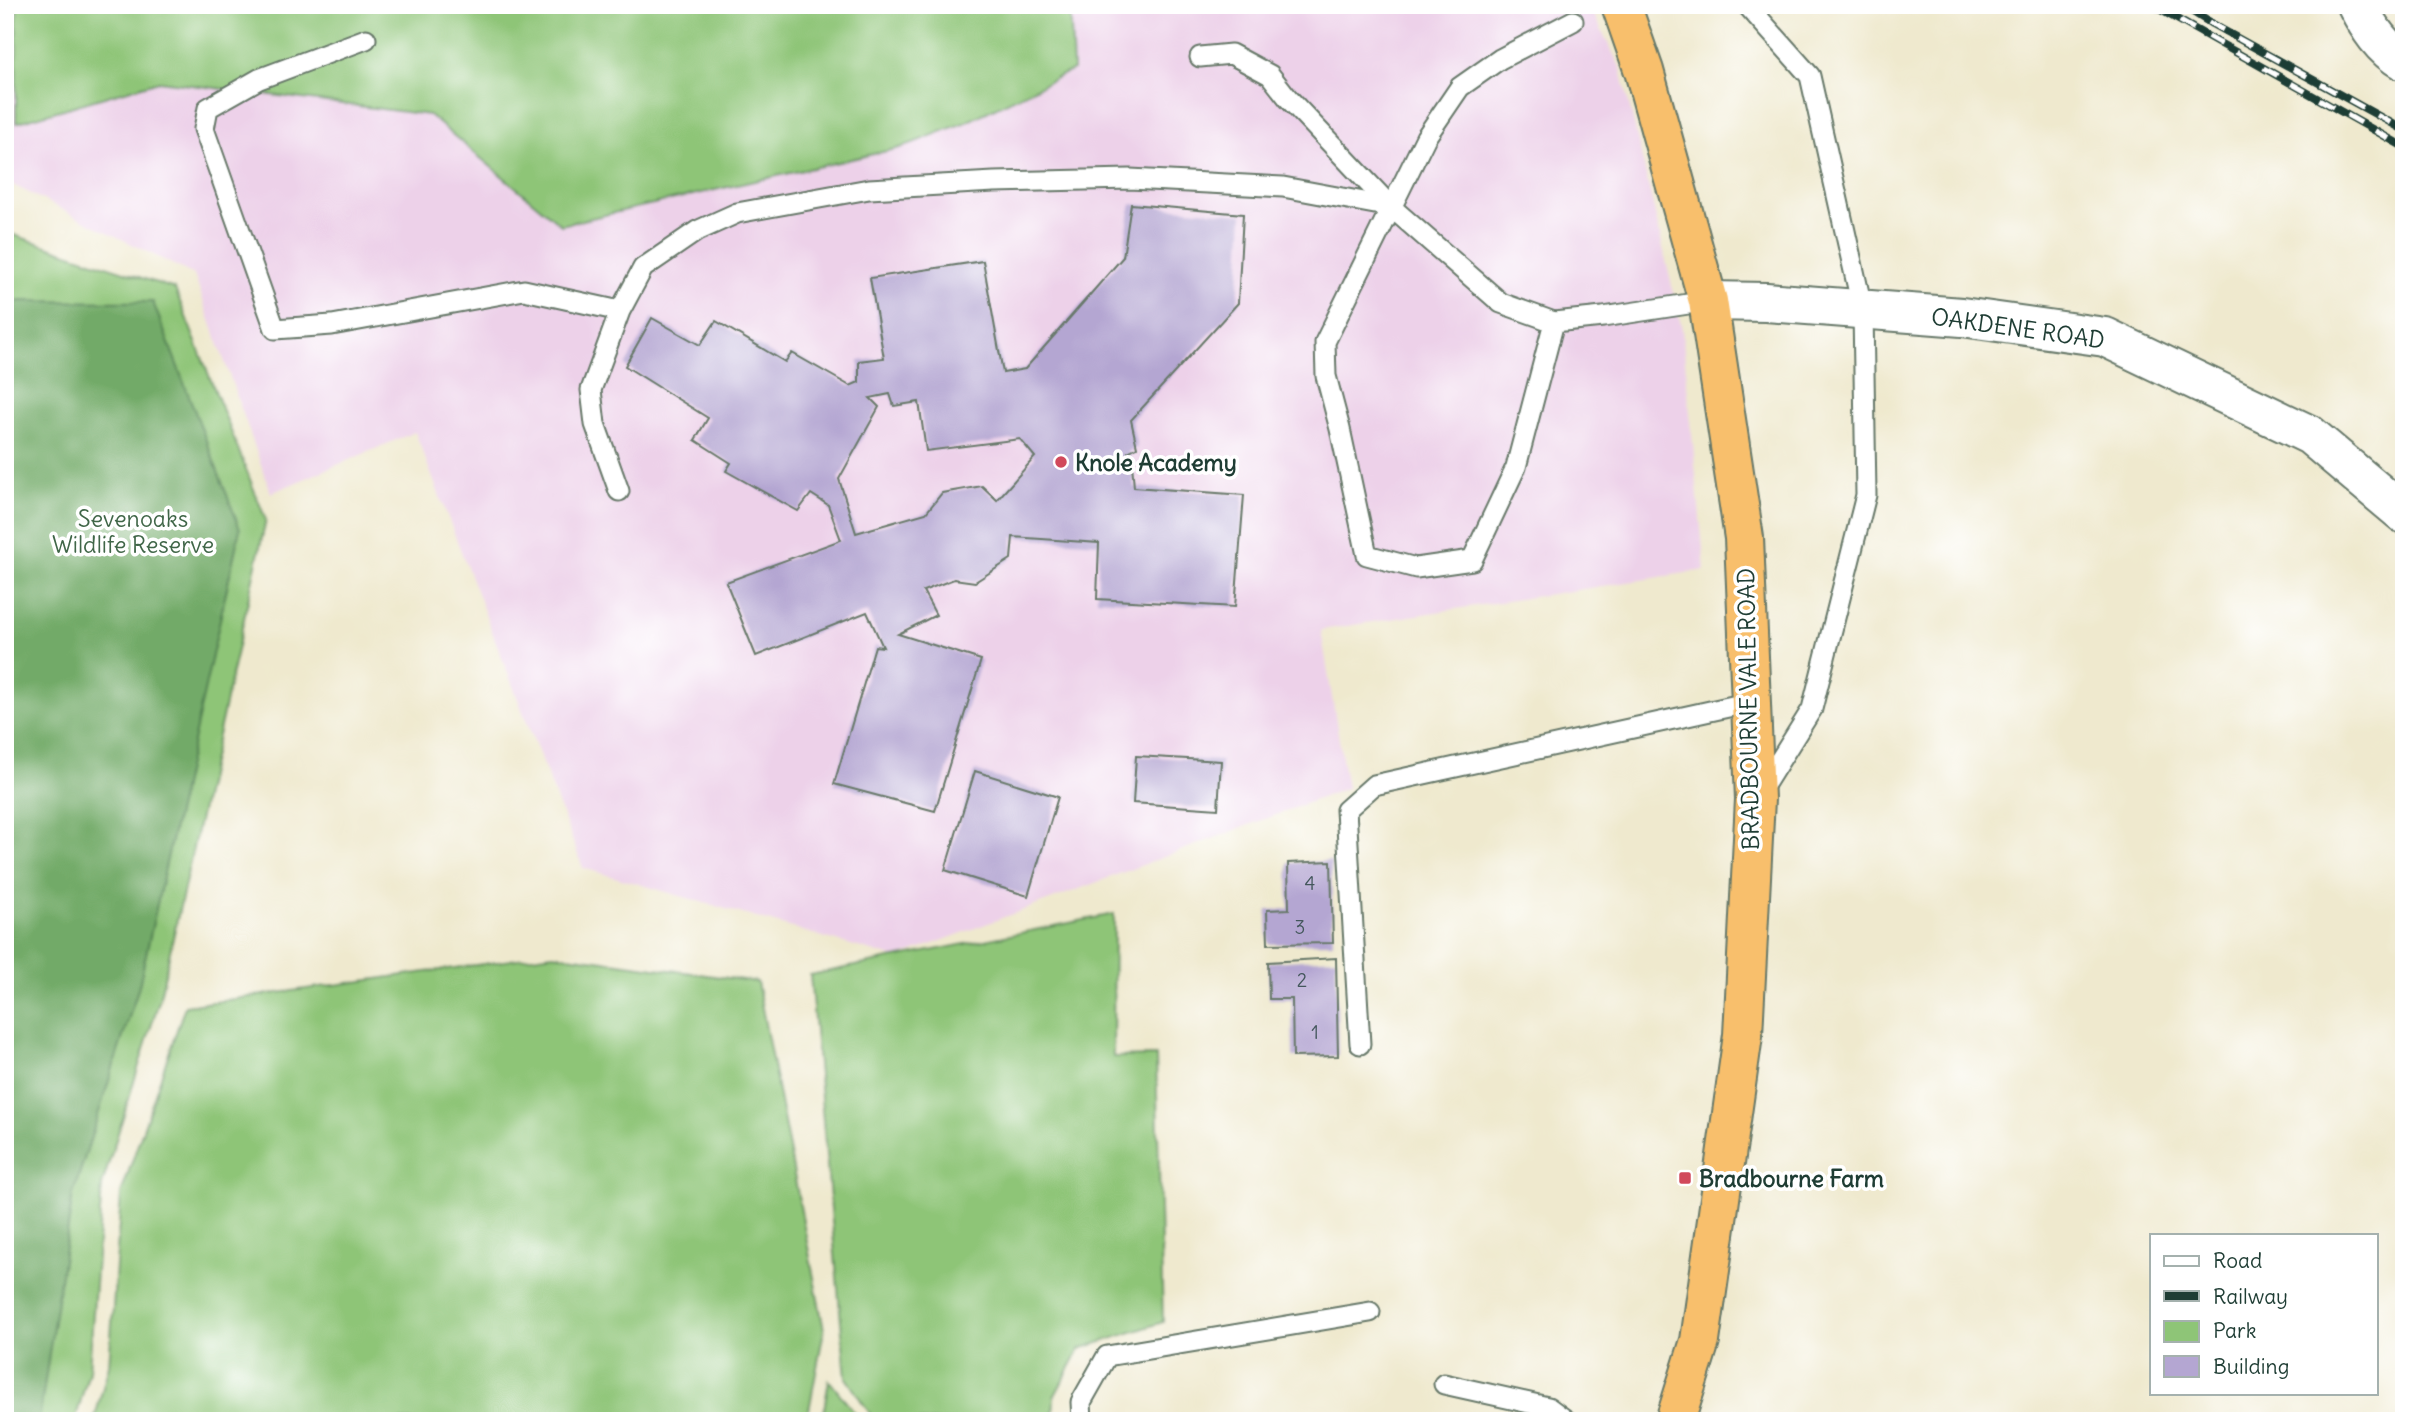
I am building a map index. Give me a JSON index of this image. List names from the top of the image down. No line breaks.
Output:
{"streets":{"highway":["BRADBOURNE VALE ROAD"],"street":["OAKDENE ROAD"]},"crossings":[["OAKDENE ROAD","BRADBOURNE VALE ROAD"]],"parks":["Sevenoaks Wildlife Reserve"],"places":{"other":["Knole Academy"],"transit":["Bradbourne Farm"]},"house_numbers":["4","3","2","1"],"legend":["Road","Railway","Park","Building"]}
